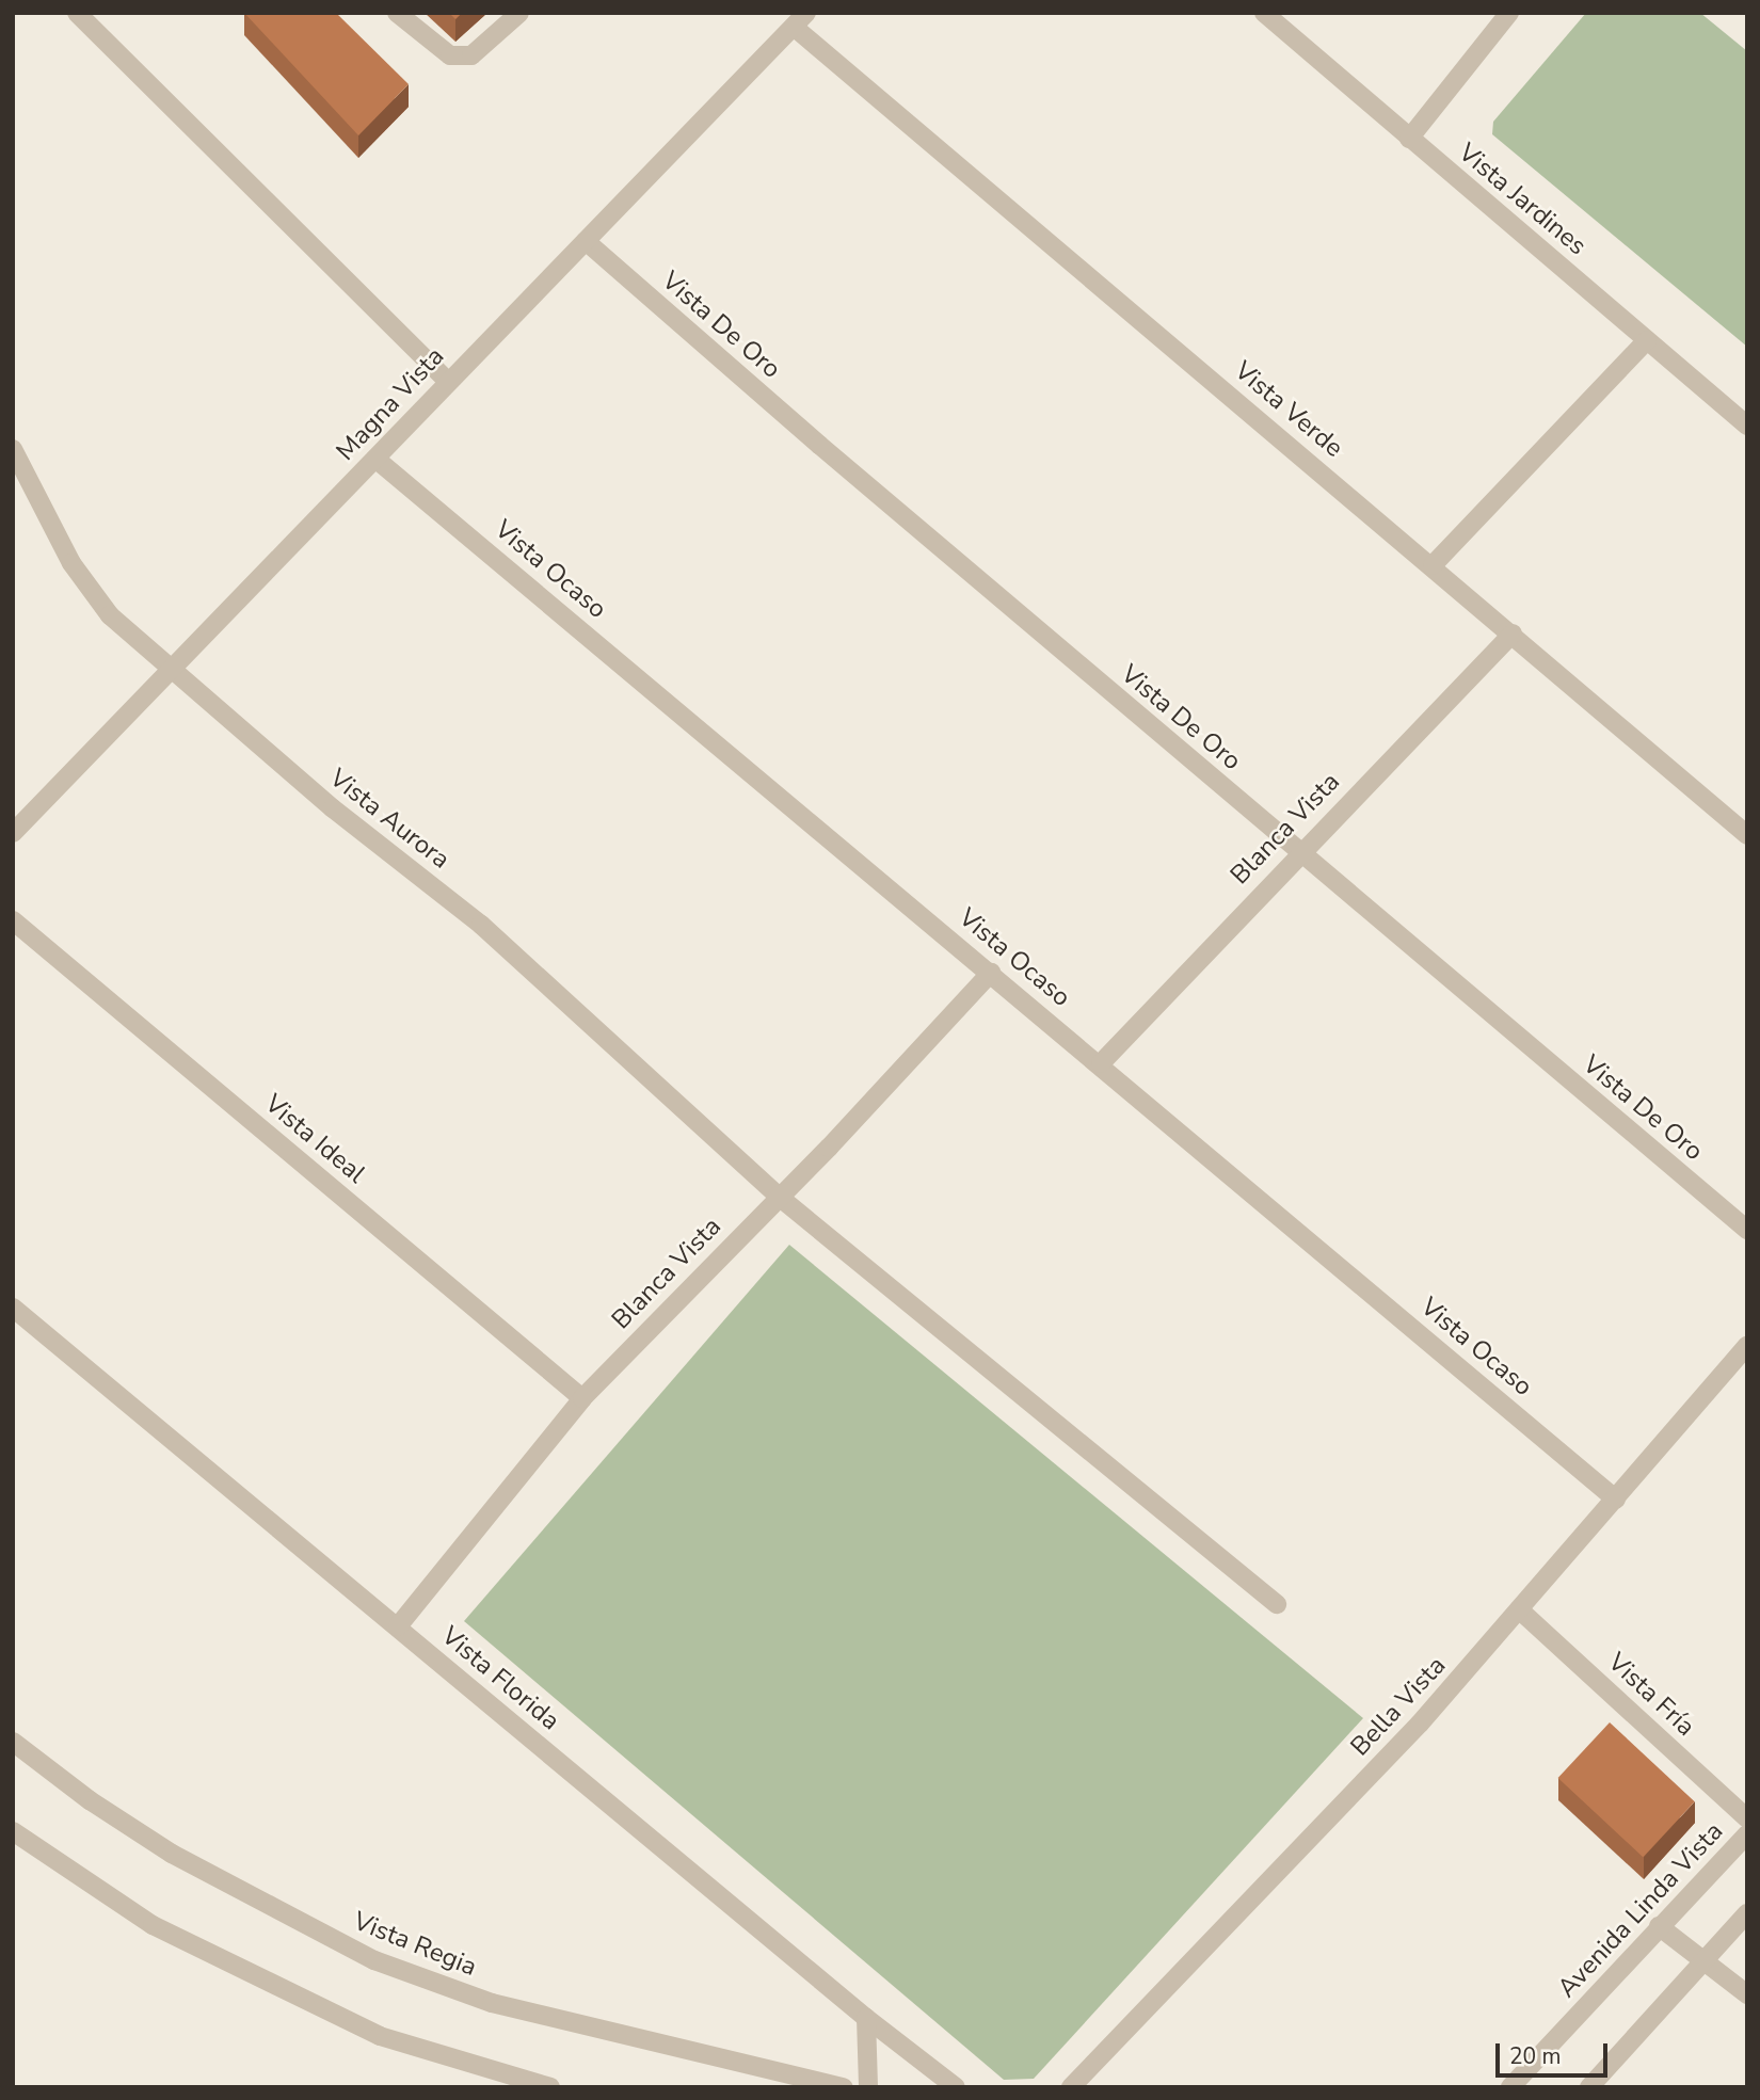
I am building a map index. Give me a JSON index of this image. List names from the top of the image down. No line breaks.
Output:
{"streets":{"street":["Vista Jardines","Vista De Oro","Magna Vista","Vista Verde","Vista Ocaso","Vista Aurora","Blanca Vista","Vista Ideal","Vista Florida","Vista Fría","Bella Vista","Avenida Linda Vista","Vista Regia"]},"crossings":[["Vista De Oro","Magna Vista"],["Vista De Oro","Blanca Vista"],["Magna Vista","Vista Verde"],["Magna Vista","Vista Ocaso"],["Magna Vista","Vista Aurora"],["Vista Verde","Blanca Vista"],["Vista Ocaso","Blanca Vista"],["Vista Ocaso","Bella Vista"],["Vista Aurora","Blanca Vista"],["Blanca Vista","Vista Ideal"],["Blanca Vista","Vista Florida"],["Vista Fría","Bella Vista"]],"scale_bar":"20 m"}
